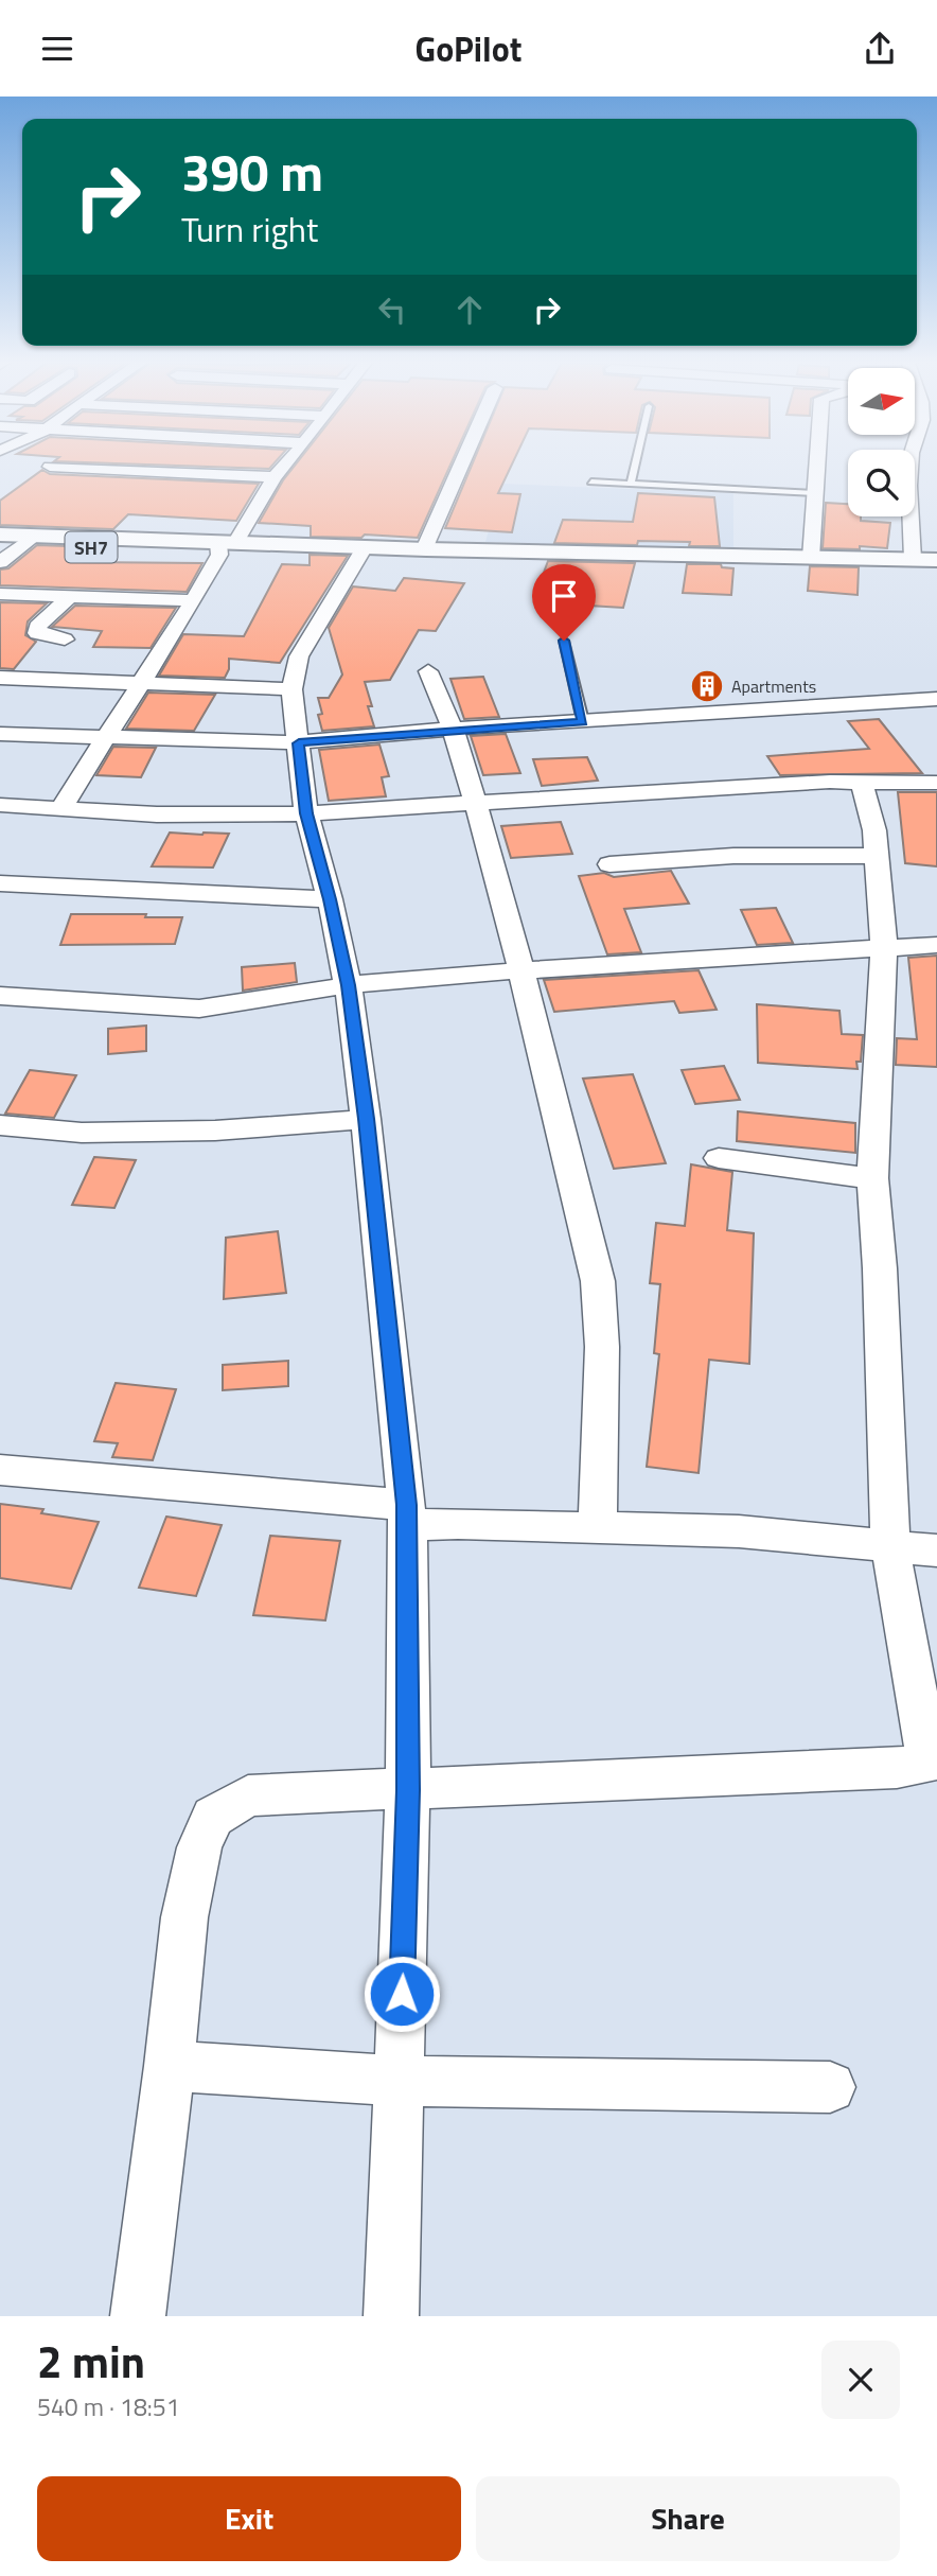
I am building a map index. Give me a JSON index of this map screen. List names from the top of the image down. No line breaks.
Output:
{"streets":{"main road":["SH7"]},"places":{"building":["Apartments"]},"north":"right","page":{"header":"GoPilot","turn":["390 m","Turn right"],"heading":["2 min","540 m · 18:51"],"buttons":["Exit","Share"]}}
